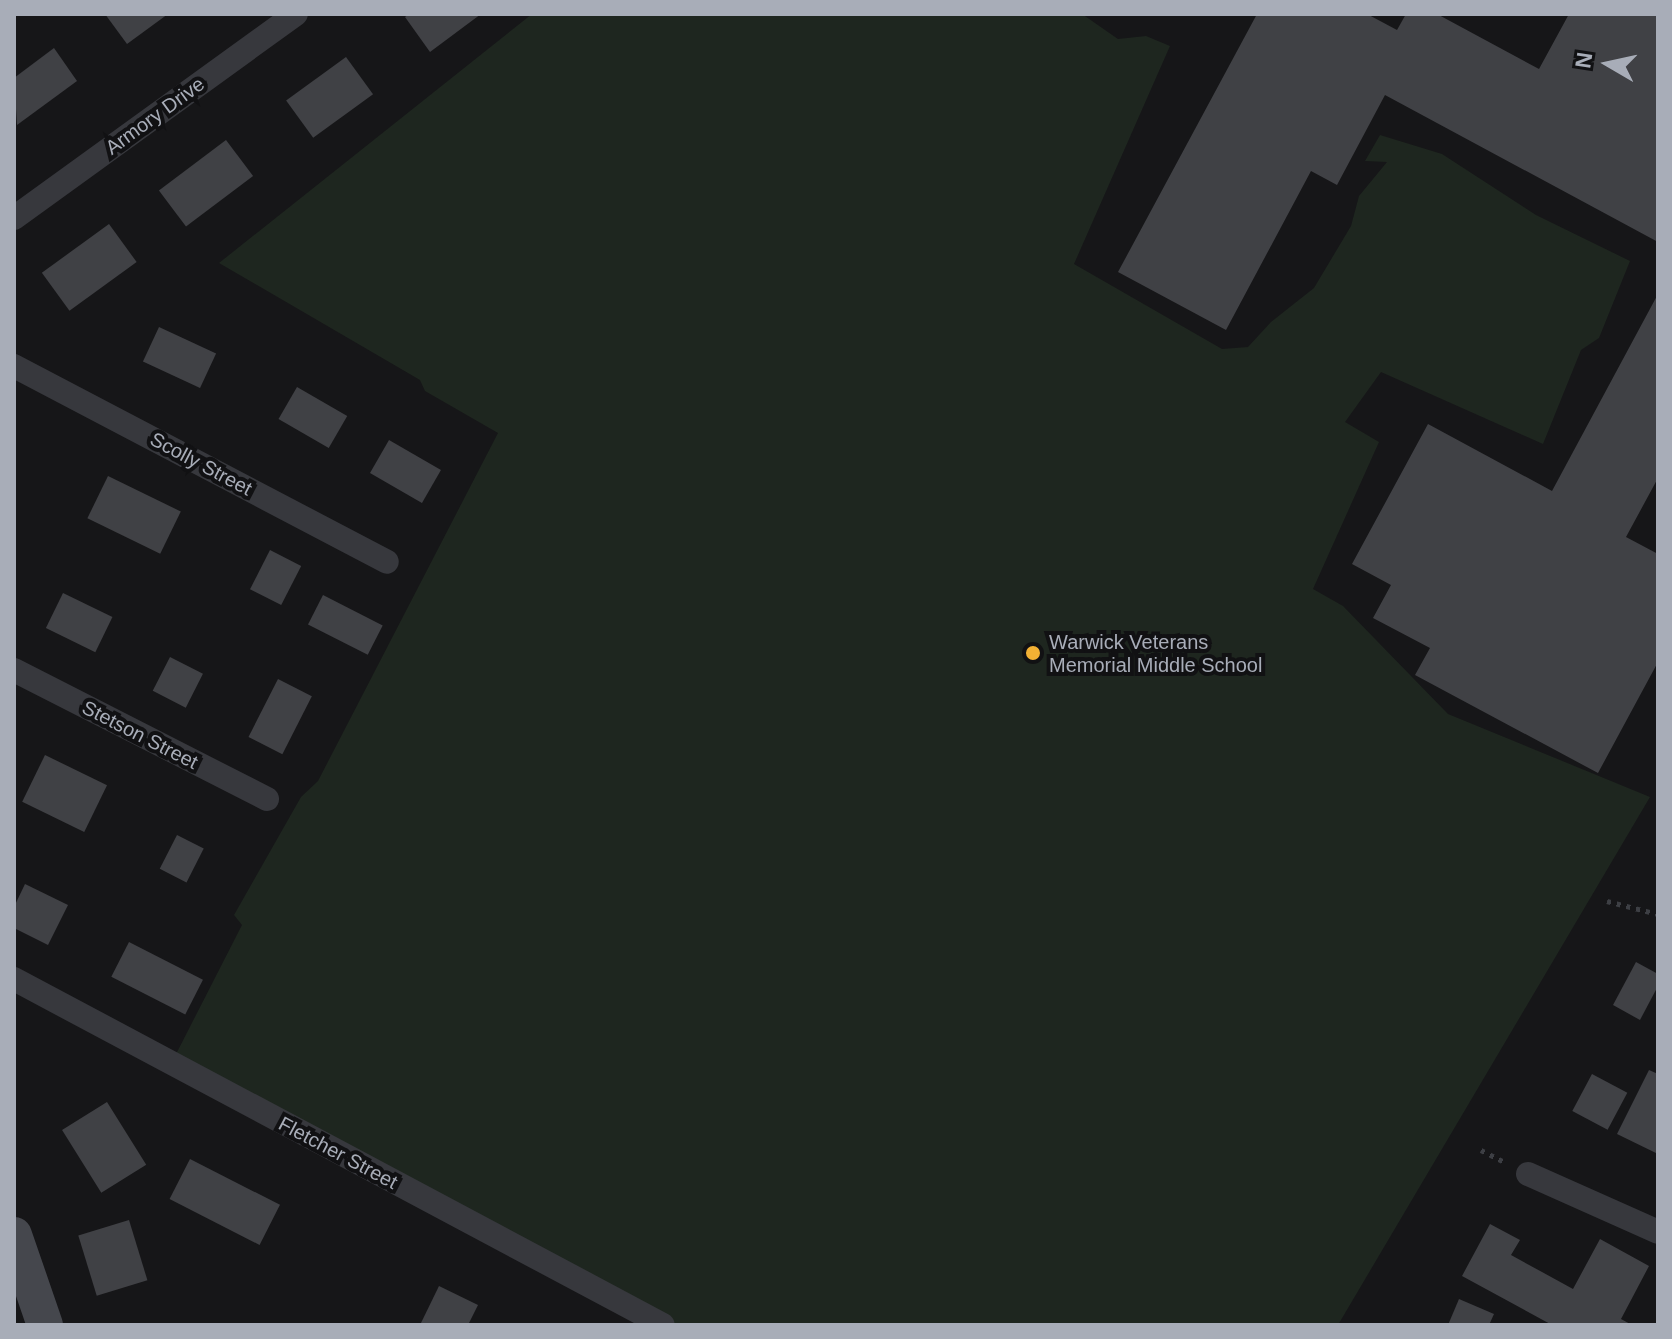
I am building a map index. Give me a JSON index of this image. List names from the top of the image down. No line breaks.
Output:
{"streets":{"street":["Armory Drive","Scolly Street","Stetson Street","Fletcher Street"]},"places":["Warwick Veterans Memorial Middle School"],"north":"left"}
